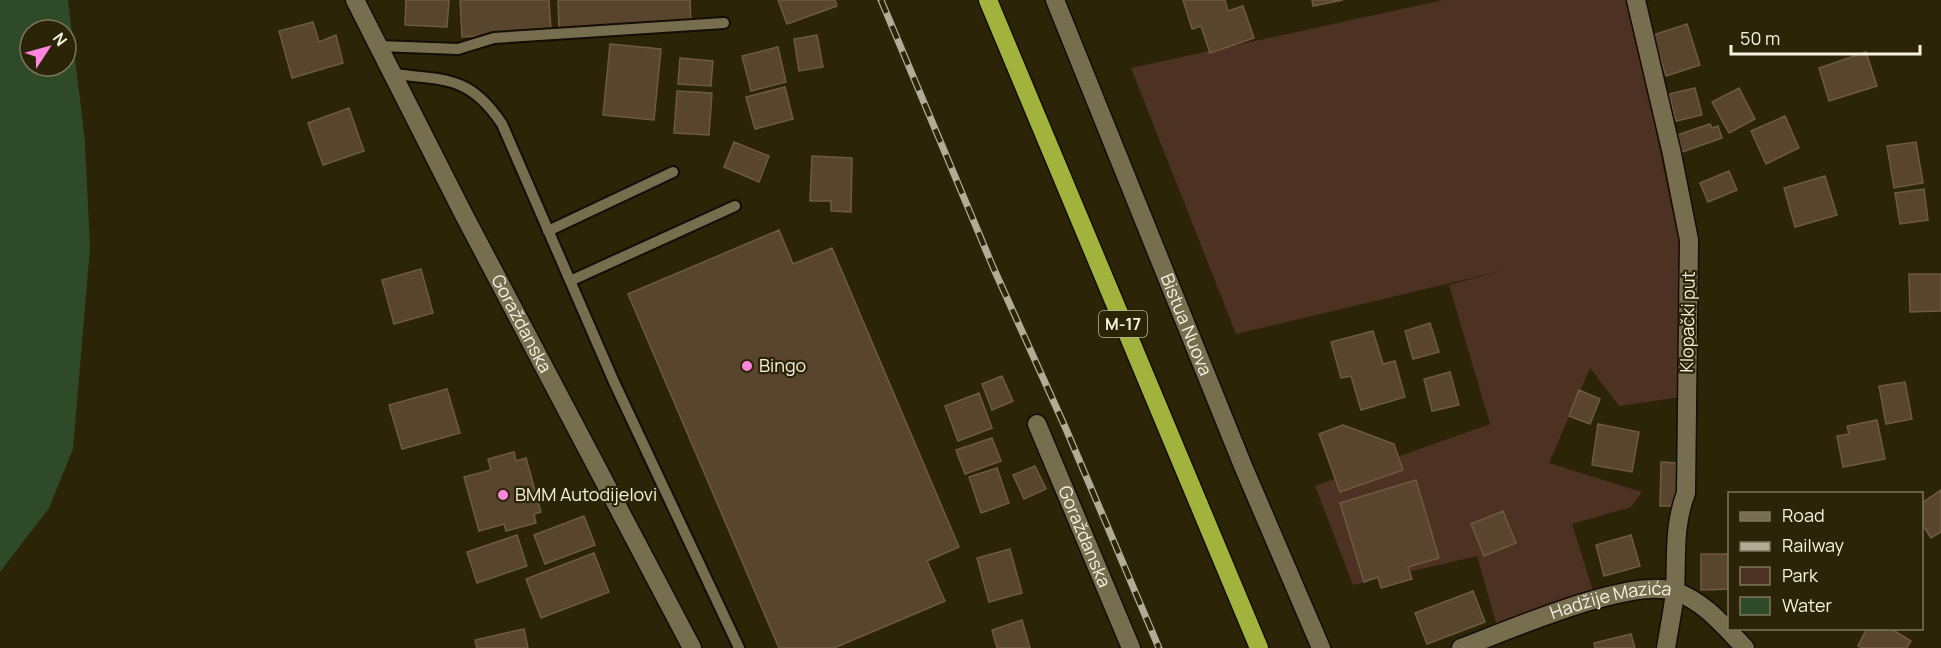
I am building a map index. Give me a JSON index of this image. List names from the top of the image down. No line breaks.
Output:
{"streets":{"highway":["M-17"],"street":["Klopački put","Bistua Nuova","Goraždanska","Hadžije Mazića"]},"crossings":[["Klopački put","Hadžije Mazića"]],"places":["Bingo","BMM Autodijelovi"],"legend":["Road","Railway","Park","Water"],"scale_bar":"50 m","north":"top right"}
